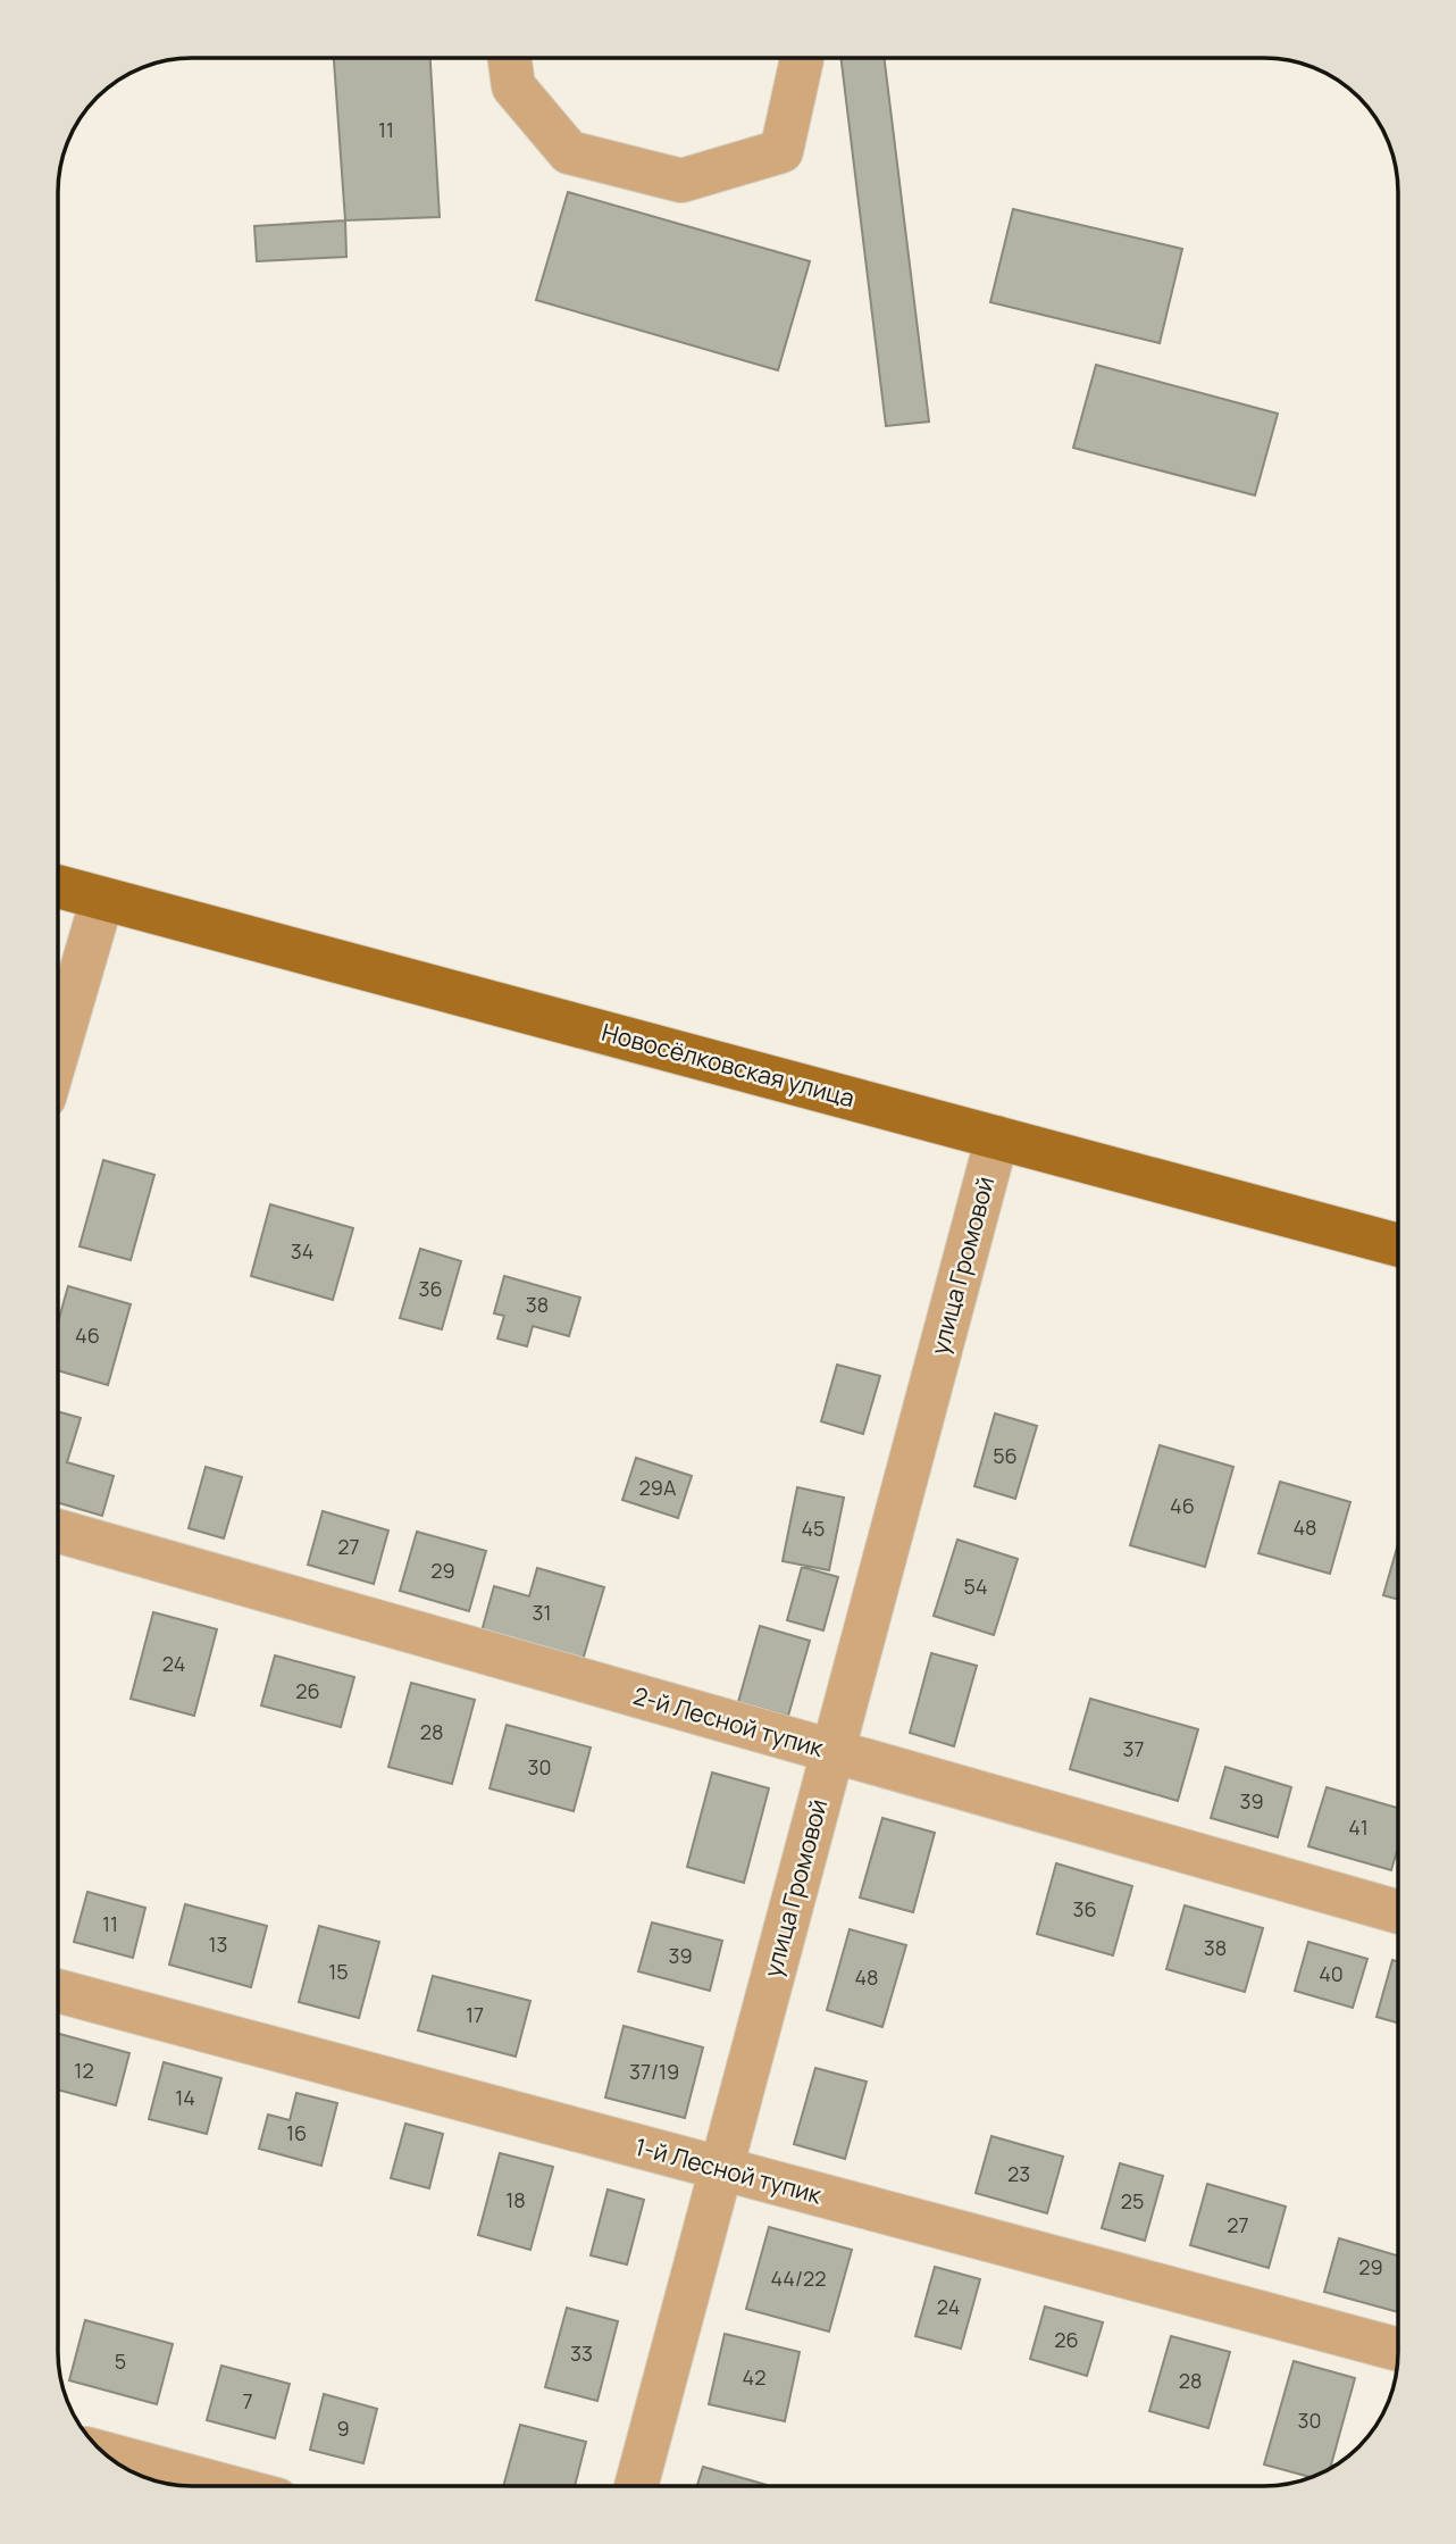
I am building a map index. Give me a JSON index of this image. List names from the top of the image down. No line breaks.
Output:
{"streets":{"main road":["Новосёлковская улица"],"street":["улица Громовой","2-й Лесной тупик","1-й Лесной тупик"]},"crossings":[["Новосёлковская улица","улица Громовой"],["улица Громовой","2-й Лесной тупик"],["улица Громовой","1-й Лесной тупик"]],"house_numbers":["11","34","36","38","46","56","29А","46","48","45","27","29","54","31","24","26","28","37","30","39","41","36","11","13","38","39","15","40","48","17","12","37/19","14","16","23","18","25","27","29","44/22","24","26","33","5","42","28","7","30","9"]}
